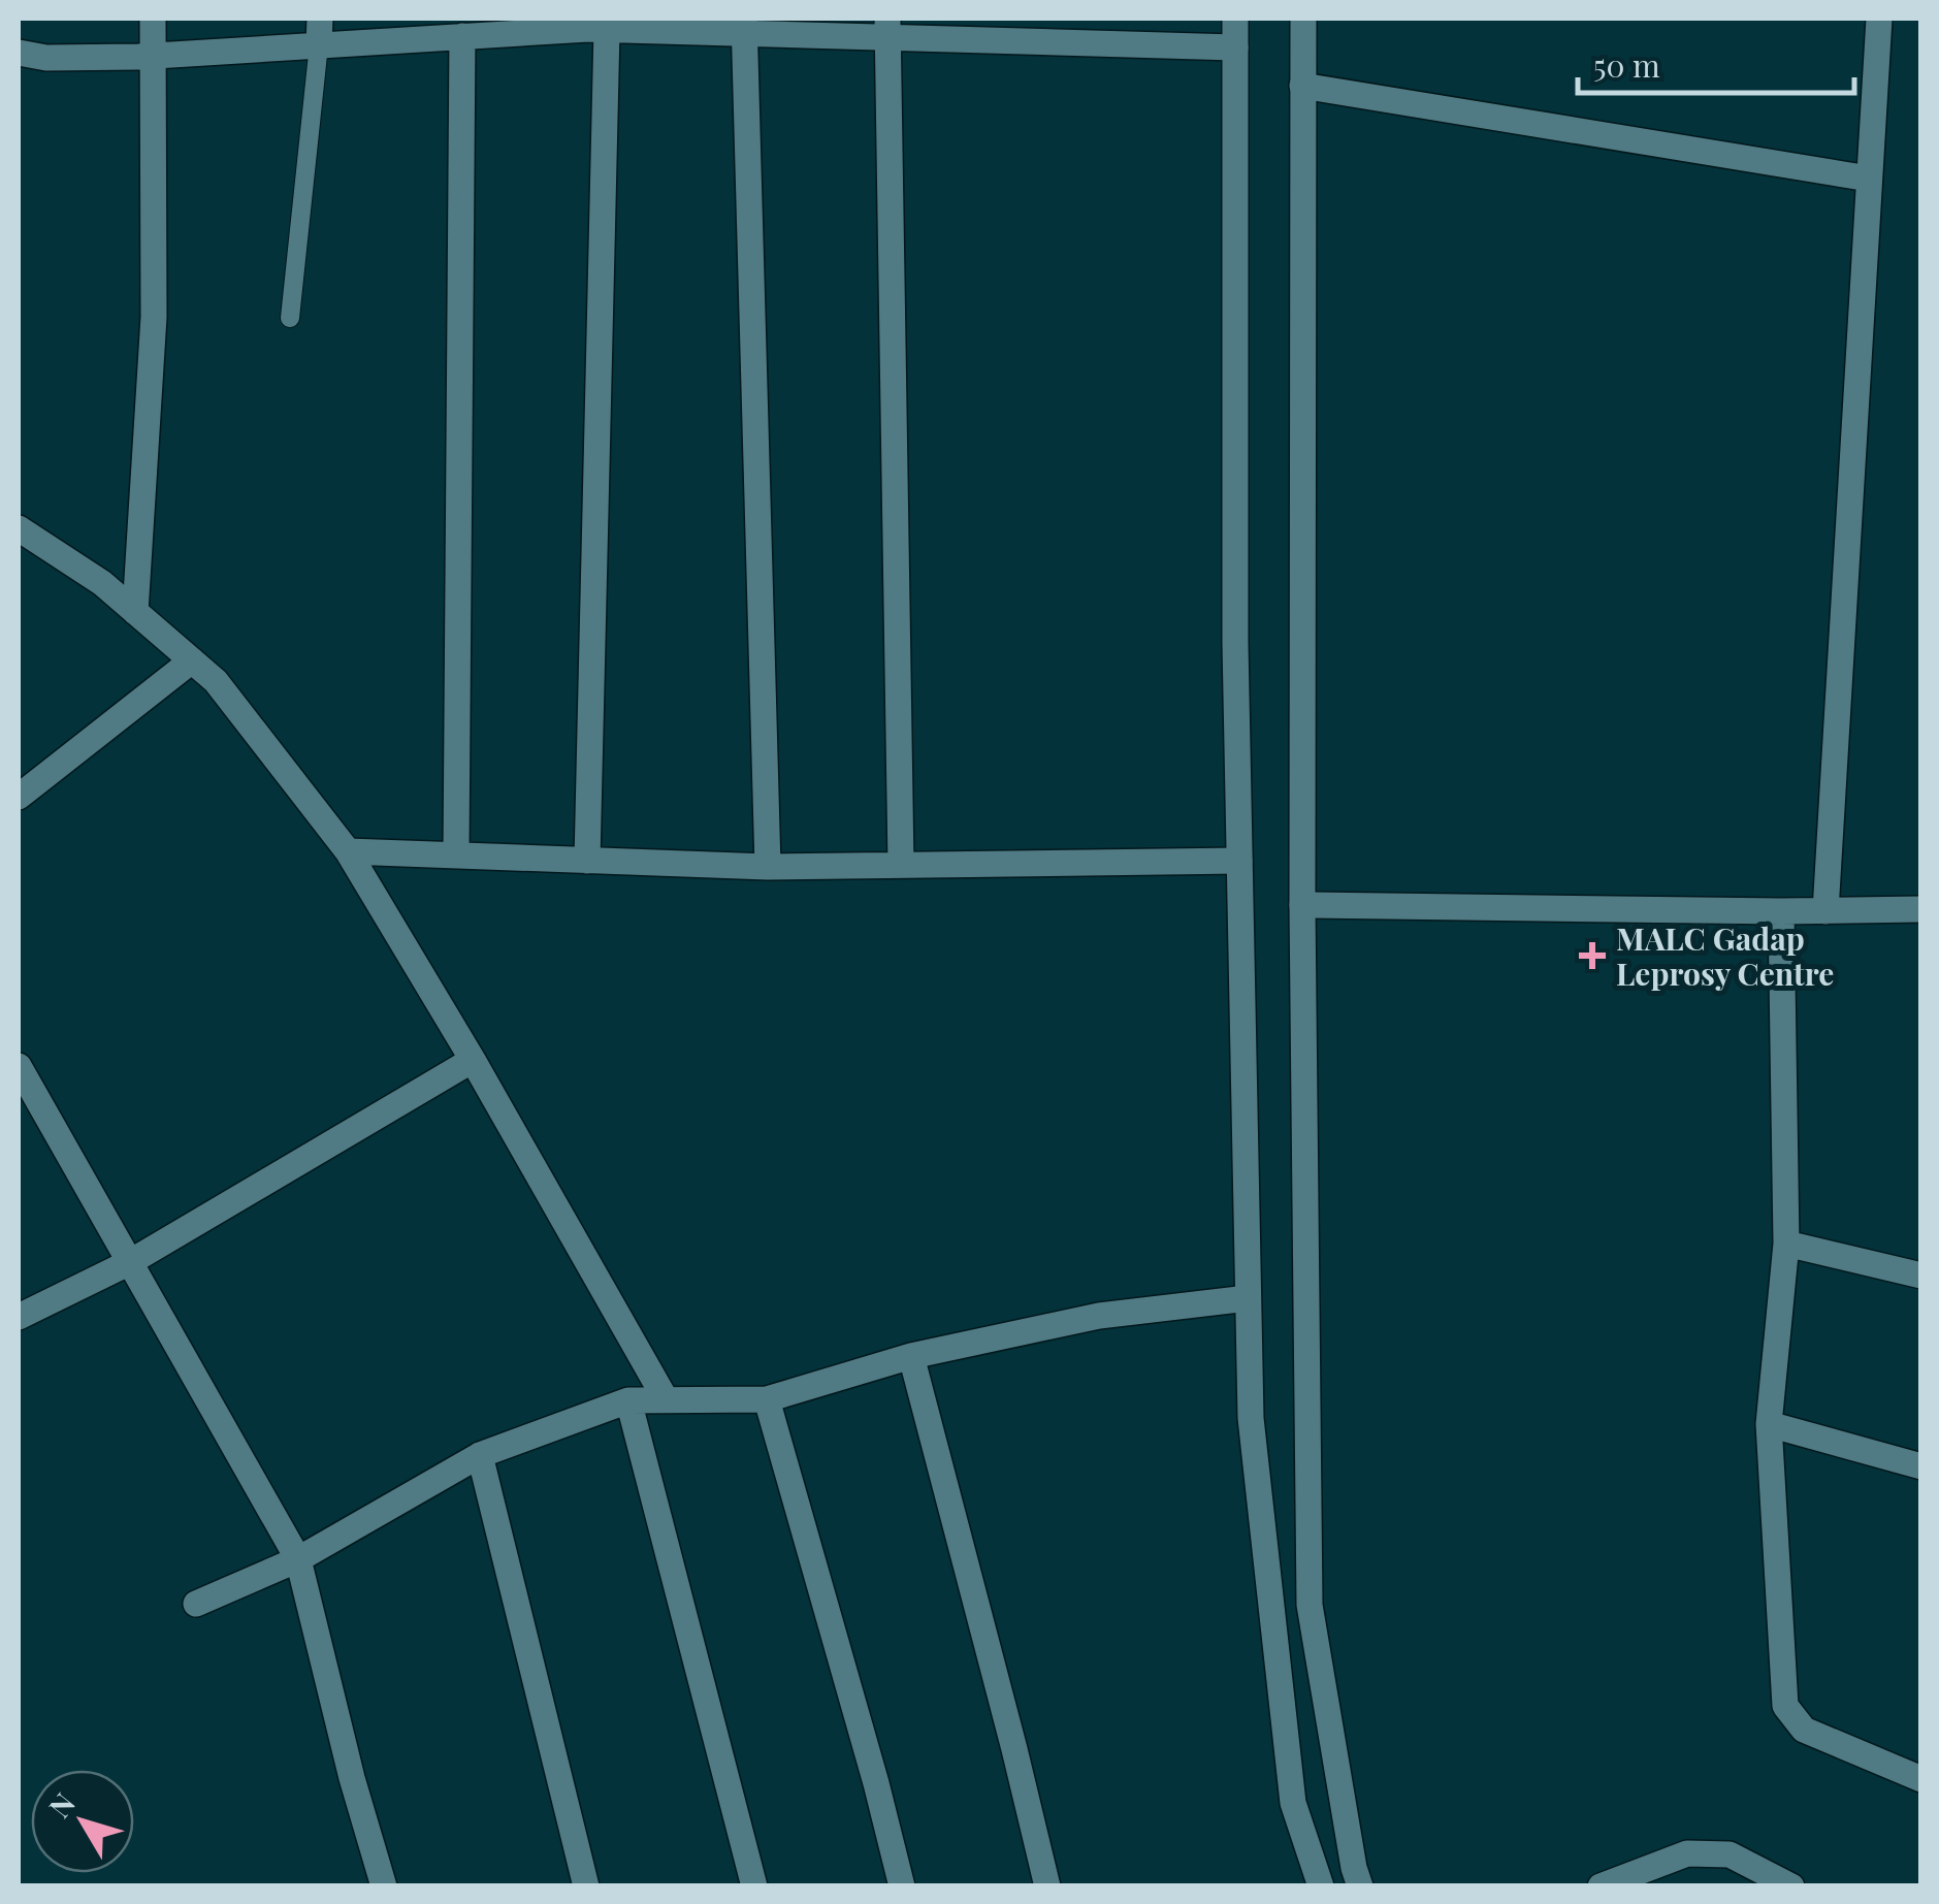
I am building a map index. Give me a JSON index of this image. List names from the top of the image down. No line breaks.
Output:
{"places":{"health":["MALC Gadap Leprosy Centre"]},"scale_bar":"50 m","north":"top left"}
